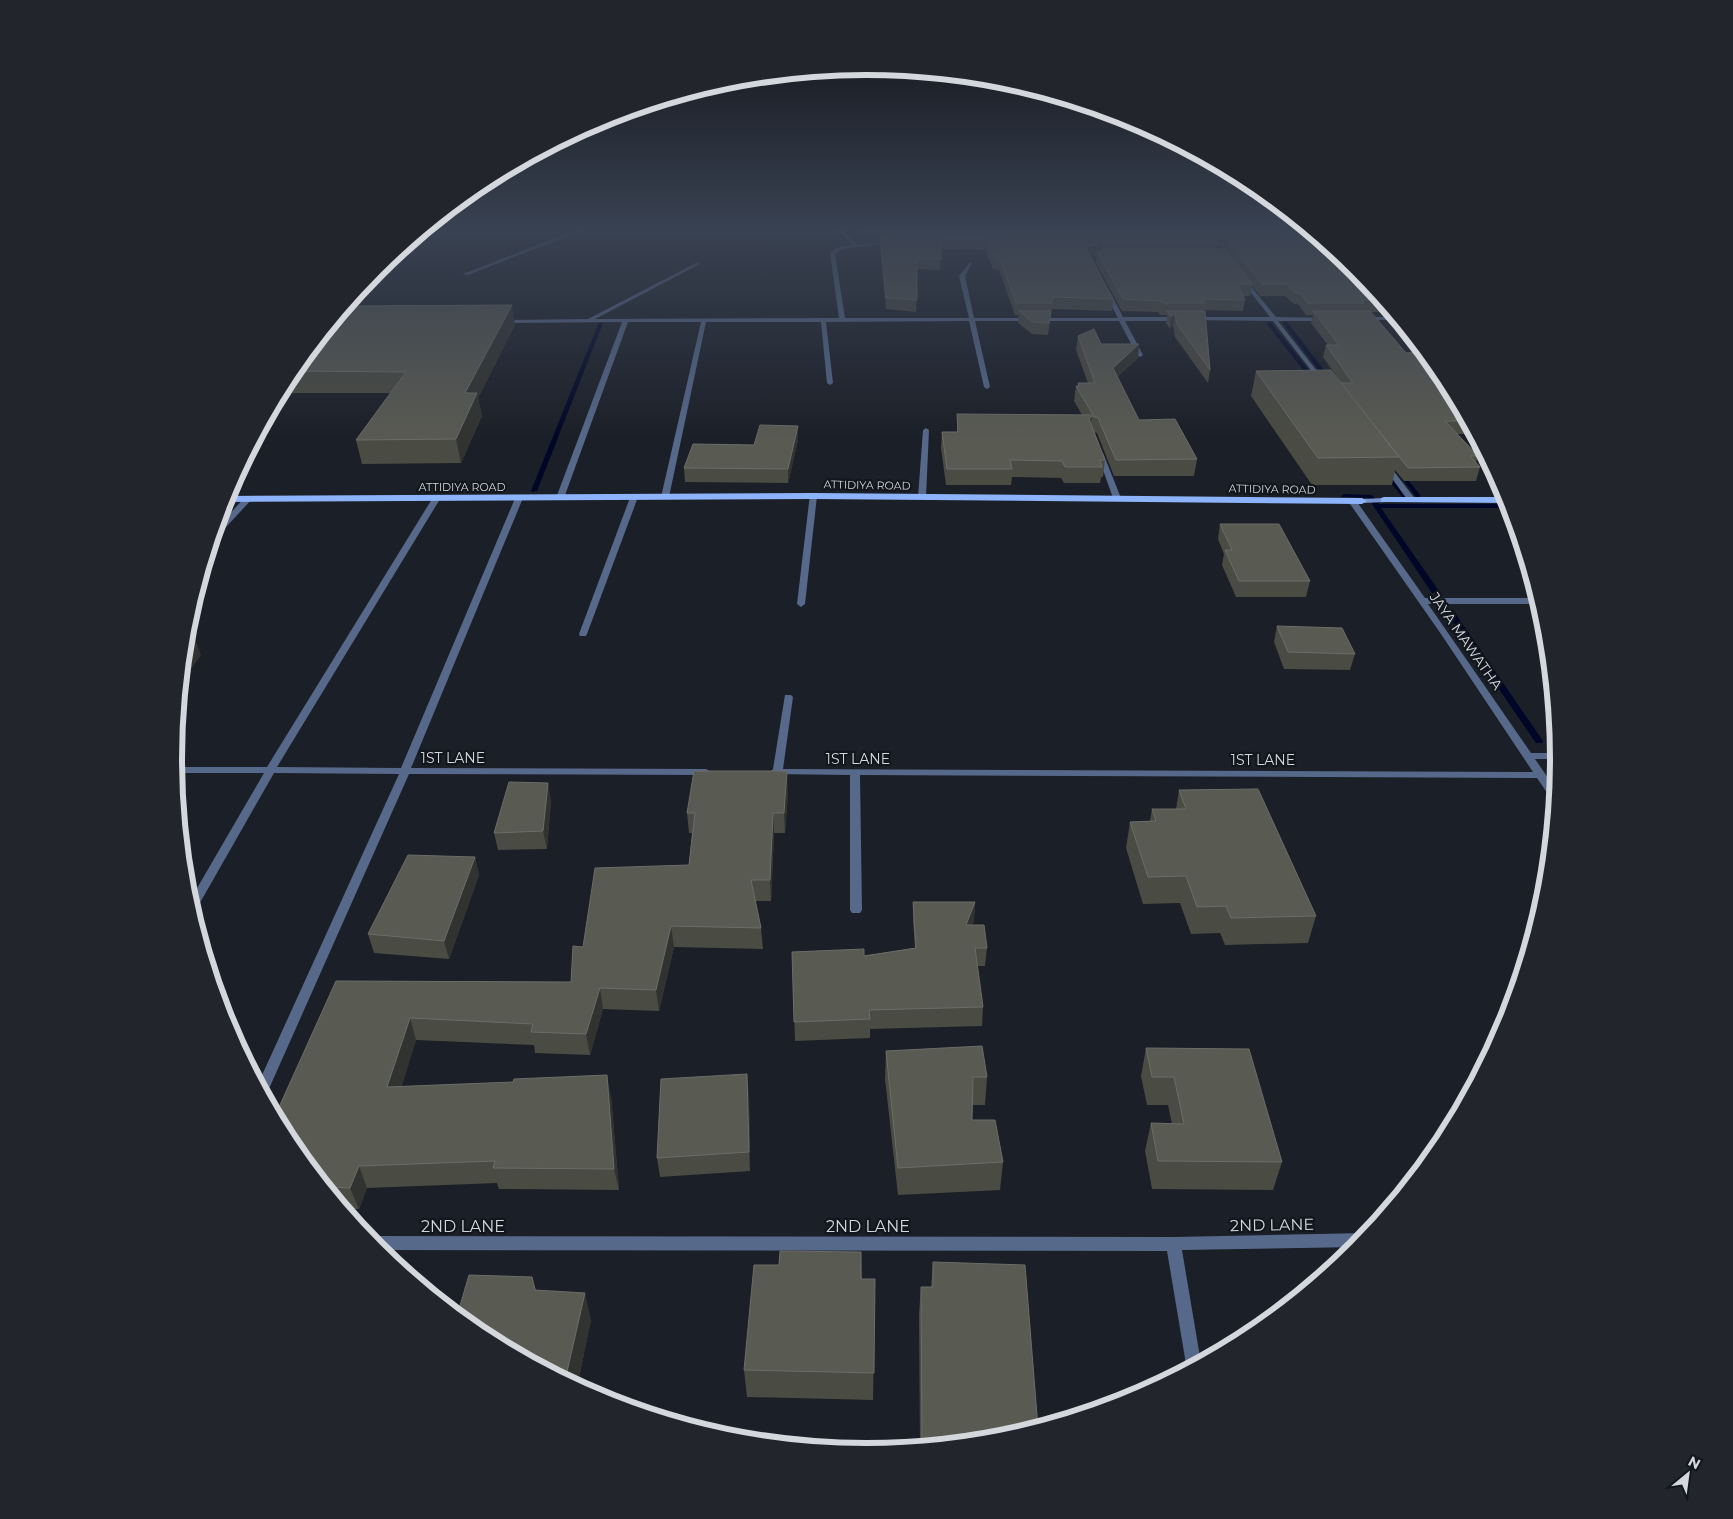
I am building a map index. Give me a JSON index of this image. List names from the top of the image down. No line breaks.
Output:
{"streets":{"main road":["ATTIDIYA ROAD"],"street":["JAYA MAWATHA","1ST LANE","2ND LANE"]},"crossings":[["ATTIDIYA ROAD","JAYA MAWATHA"],["JAYA MAWATHA","1ST LANE"]],"north":"top right"}
